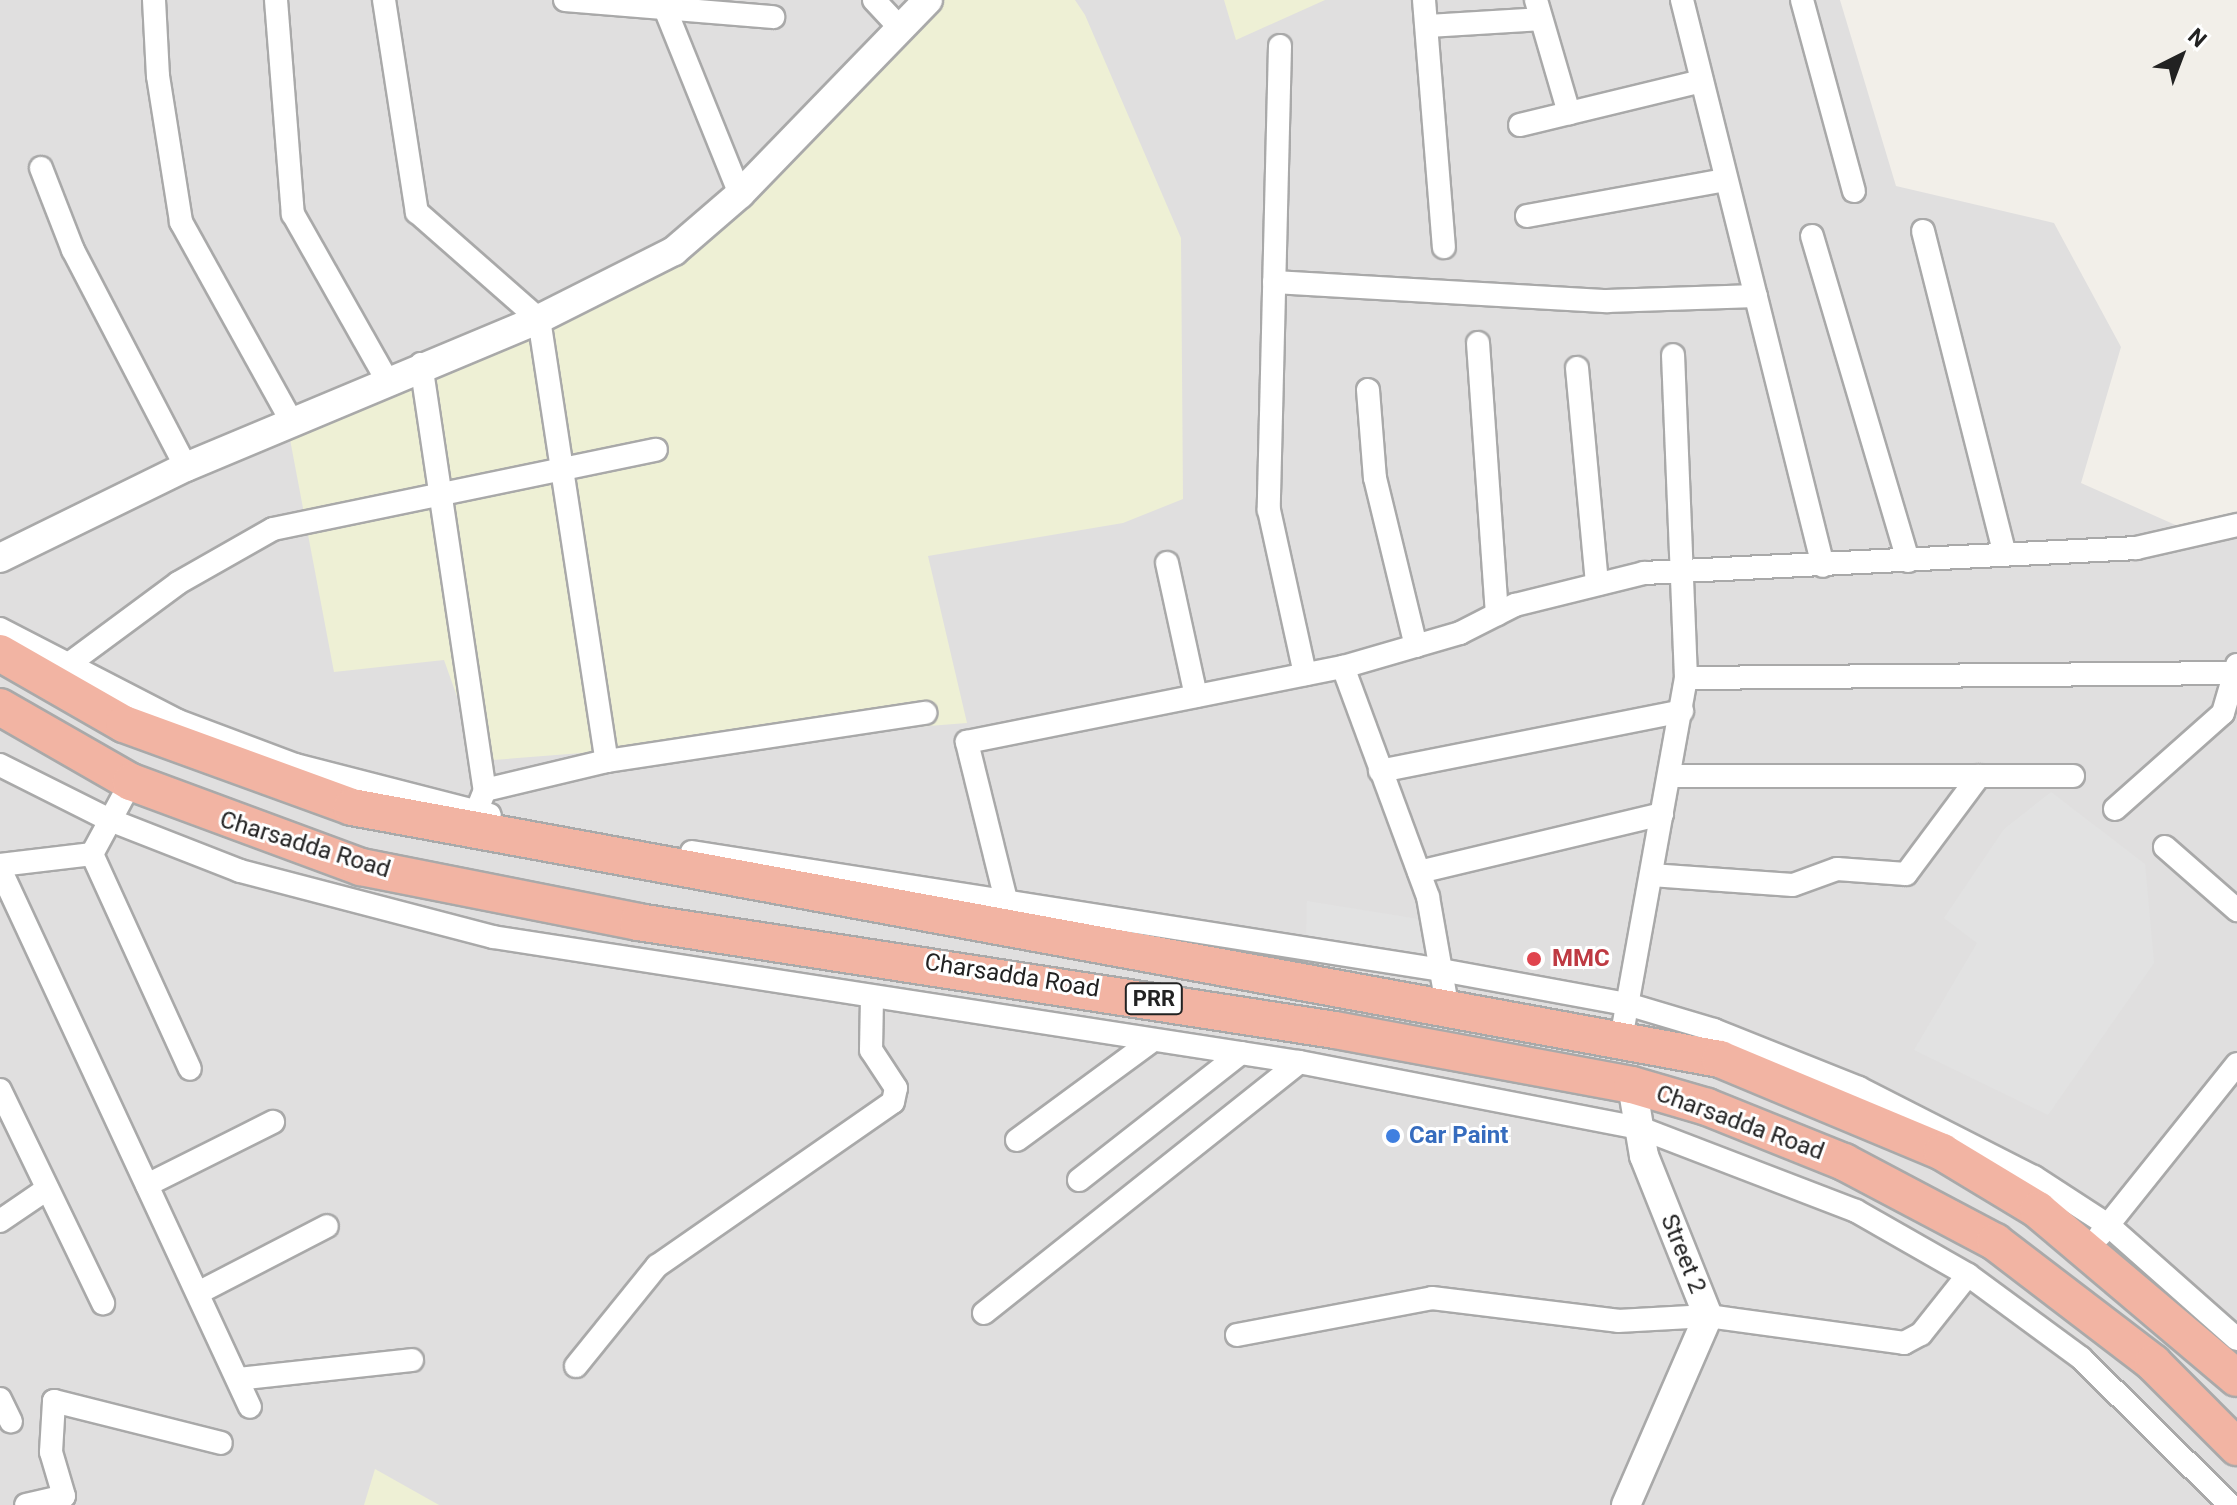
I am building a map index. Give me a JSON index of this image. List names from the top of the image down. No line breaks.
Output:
{"streets":{"highway":["Charsadda Road","PRR"],"street":["Street 2"]},"crossings":[["Charsadda Road","Street 2"]],"places":["MMC","Car Paint"],"north":"top right"}
